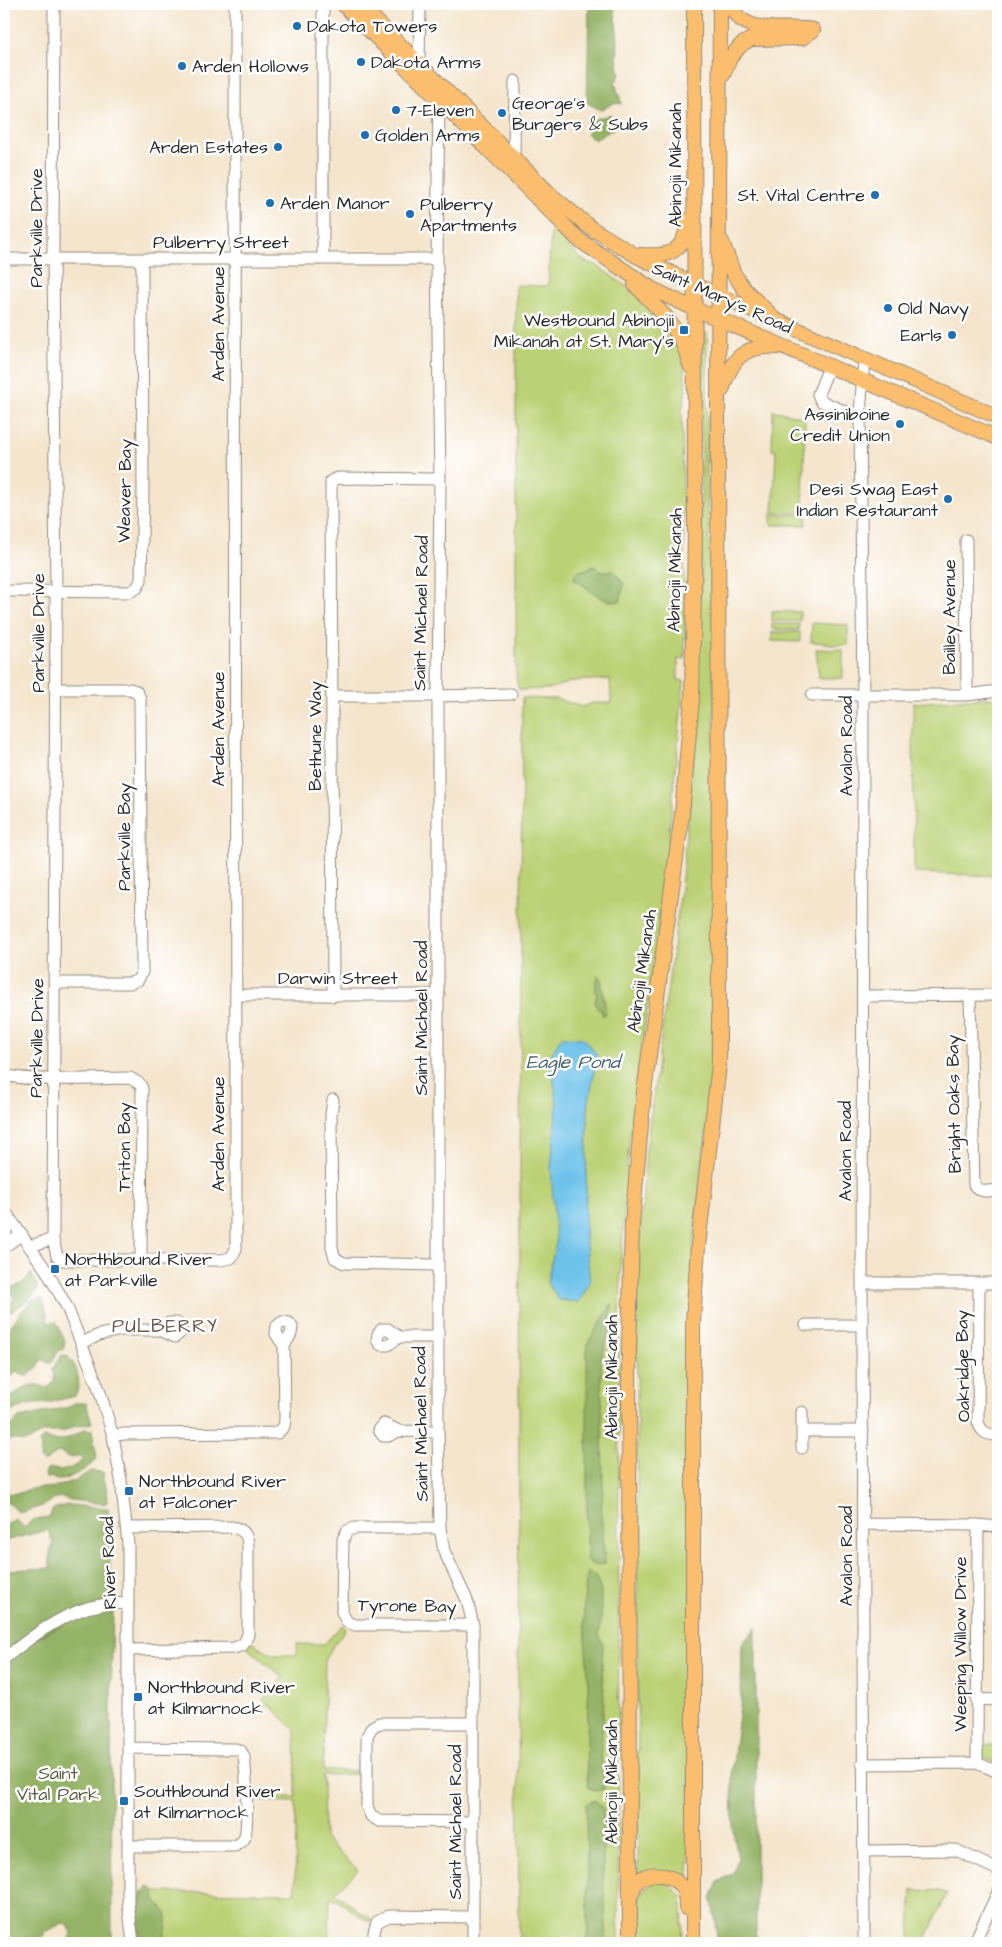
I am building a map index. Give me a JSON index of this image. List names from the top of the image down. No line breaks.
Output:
{"streets":{"main road":["Abinojii Mikanah","Saint Mary's Road"],"street":["Parkville Drive","Pulberry Street","Arden Avenue","Weaver Bay","Saint Michael Road","Bailley Avenue","Bethune Way","Avalon Road","Parkville Bay","Darwin Street","Bright Oaks Bay","Triton Bay","Oakridge Bay","River Road","Tyrone Bay","Weeping Willow Drive"]},"crossings":[["Abinojii Mikanah","Saint Mary's Road"],["Parkville Drive","Pulberry Street"],["Parkville Drive","Arden Avenue"],["Parkville Drive","Weaver Bay"],["Parkville Drive","Parkville Bay"],["Parkville Drive","Triton Bay"],["Pulberry Street","Arden Avenue"],["Pulberry Street","Weaver Bay"],["Pulberry Street","Saint Michael Road"],["Saint Mary's Road","Saint Michael Road"],["Saint Mary's Road","Avalon Road"],["Arden Avenue","Darwin Street"],["Arden Avenue","Triton Bay"],["Saint Michael Road","Bethune Way"],["Saint Michael Road","Darwin Street"],["Saint Michael Road","Tyrone Bay"],["Bethune Way","Darwin Street"]],"districts":["PULBERRY"],"water":["Eagle Pond"],"parks":["Saint Vital Park"],"places":{"other":["Dakota Towers","Dakota Arms","Arden Hollows","7-Eleven","George's Burgers & Subs","Golden Arms","Arden Estates","St. Vital Centre","Arden Manor","Pulberry Apartments","Old Navy","Earls","Assiniboine Credit Union","Desi Swag East Indian Restaurant"],"transit":["Westbound Abinojii Mikanah at St. Mary's","Northbound River at Parkville","Northbound River at Falconer","Northbound River at Kilmarnock","Southbound River at Kilmarnock"]}}
